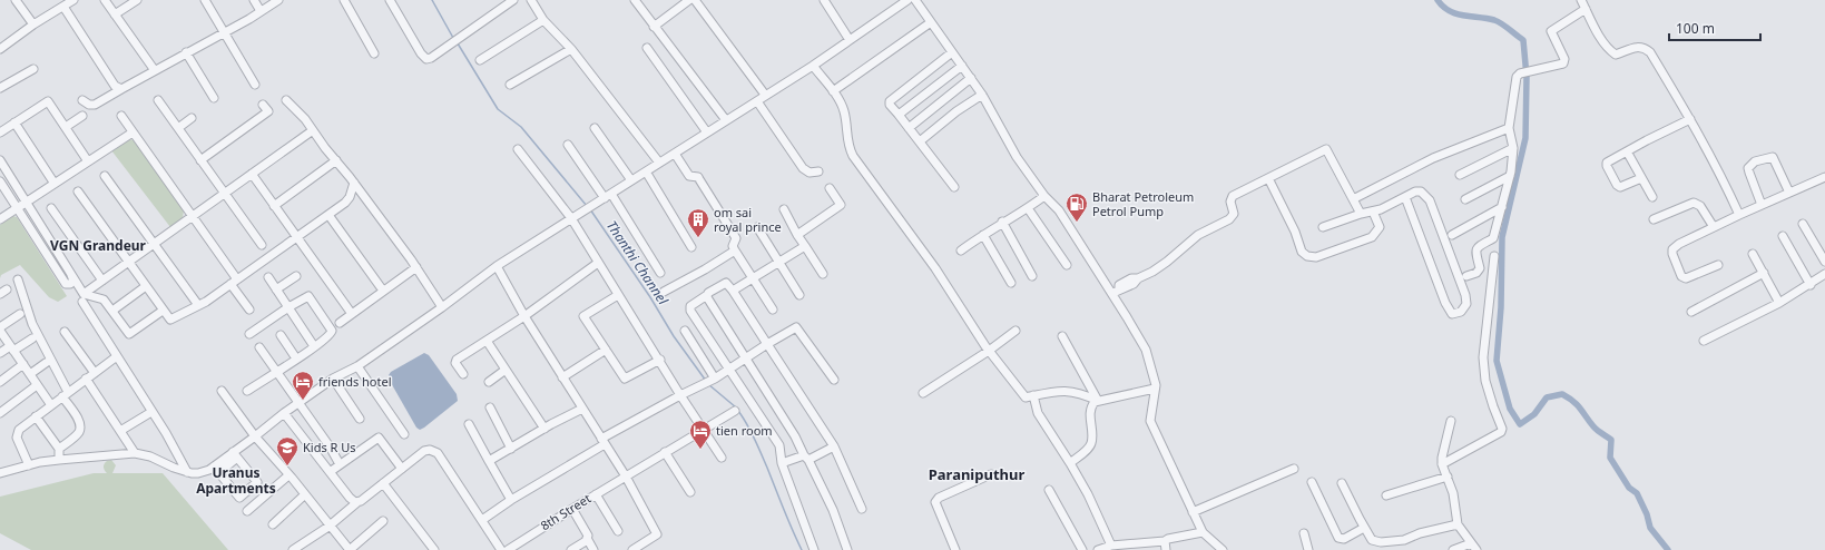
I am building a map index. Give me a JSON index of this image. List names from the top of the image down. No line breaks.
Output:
{"streets":{"street":["8th Street"]},"districts":["VGN Grandeur","Uranus Apartments","Paraniputhur"],"water":["Thanthi Channel"],"places":{"fuel station":["Bharat Petroleum Petrol Pump"],"building":["om sai royal prince"],"hotel":["friends hotel","tien room"],"school or university":["Kids R Us"]},"scale_bar":"100 m"}
